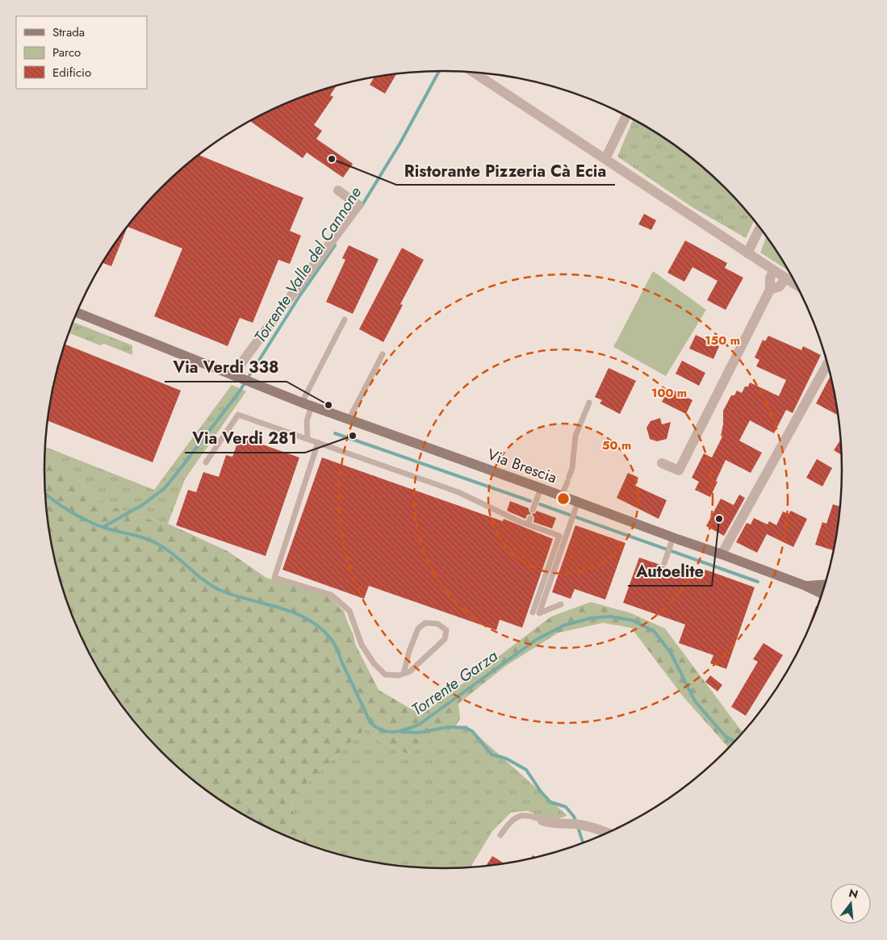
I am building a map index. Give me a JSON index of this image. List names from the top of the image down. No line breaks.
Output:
{"streets":{"main road":["Via Brescia"]},"water":["Torrente Valle del Cannone","Torrente Garza"],"places":["Ristorante Pizzeria Cà Ecia","Via Verdi 338","Via Verdi 281","Autoelite"],"legend":["Strada","Parco","Edificio"],"north":"top","rings":["150 m","100 m","50 m"]}
